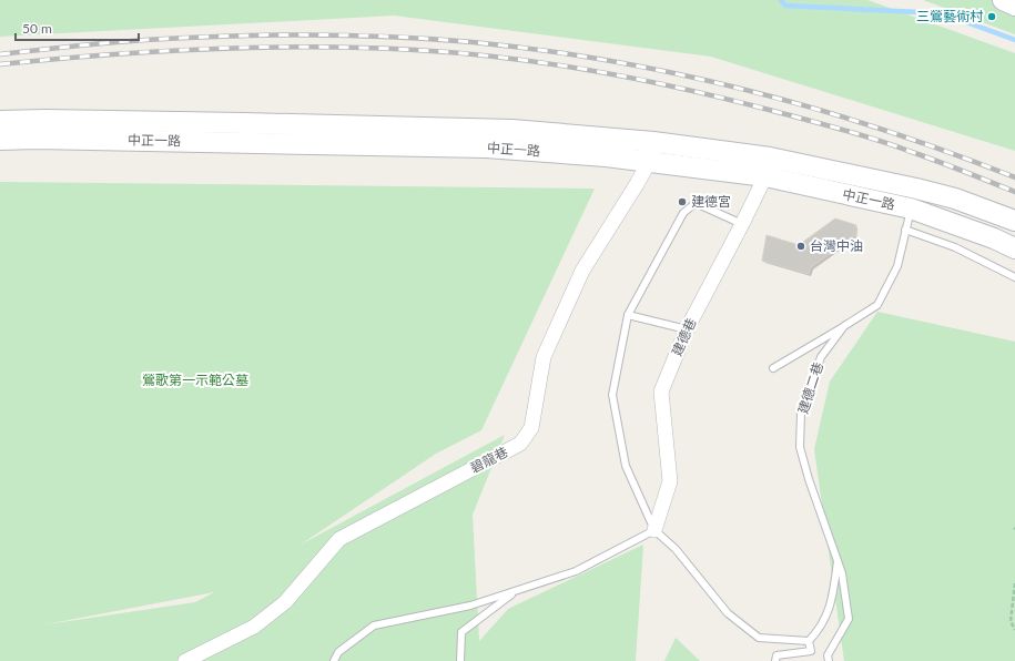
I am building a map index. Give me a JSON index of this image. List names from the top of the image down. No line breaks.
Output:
{"streets":{"main road":["中正一路"],"street":["建德巷","碧龍巷"],"lane":["建德二巷"]},"crossings":[["中正一路","建德巷"],["中正一路","建德二巷"],["中正一路","碧龍巷"]],"parks":["鶯歌第一示範公墓"],"places":["三鶯藝術村","建德宮","台灣中油"],"scale_bar":"50 m"}
